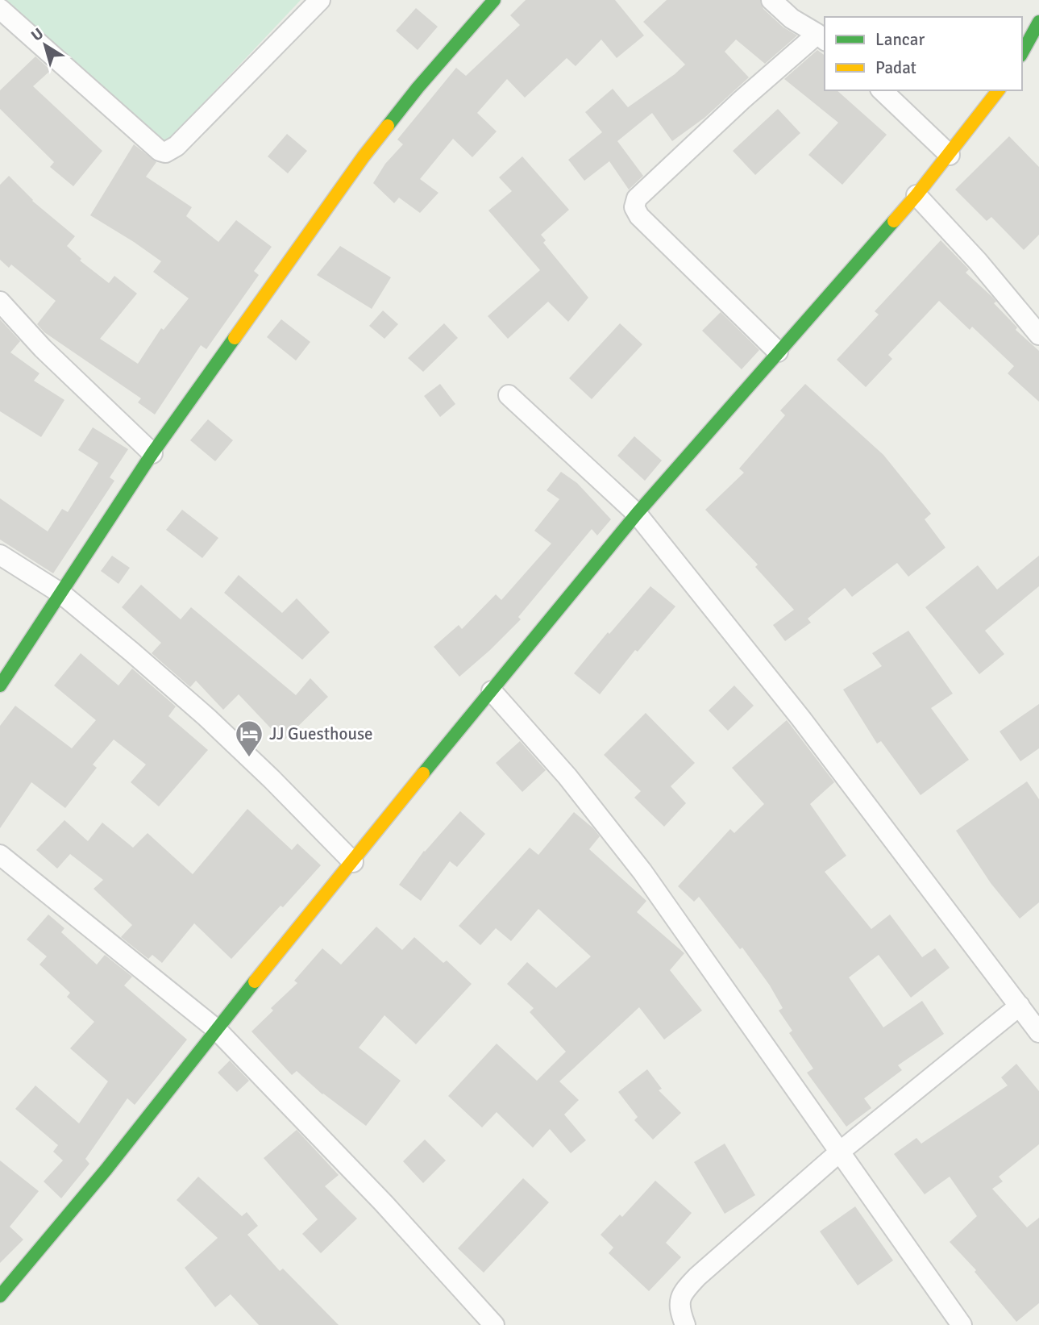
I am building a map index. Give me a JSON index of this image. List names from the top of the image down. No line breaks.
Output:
{"places":{"hotel":["JJ Guesthouse"]},"legend":["Lancar","Padat"],"north":"top left"}
